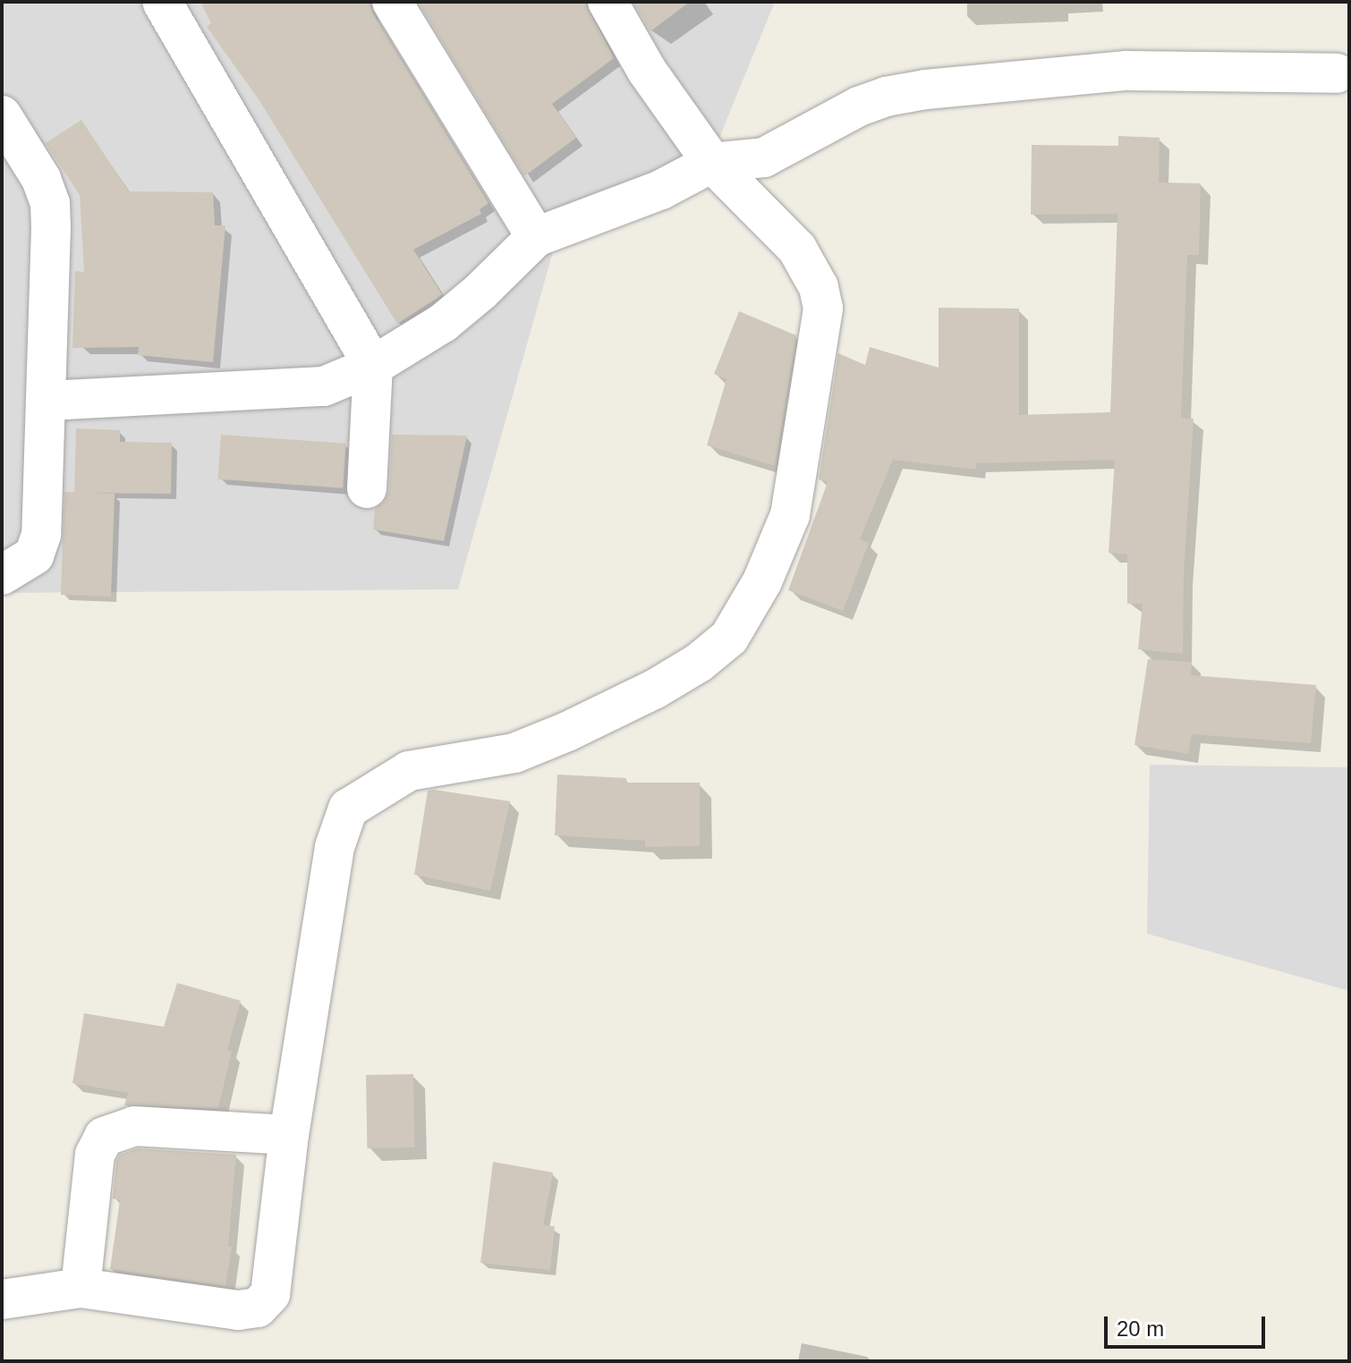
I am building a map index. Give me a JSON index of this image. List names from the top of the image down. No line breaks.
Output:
{"scale_bar":"20 m"}
